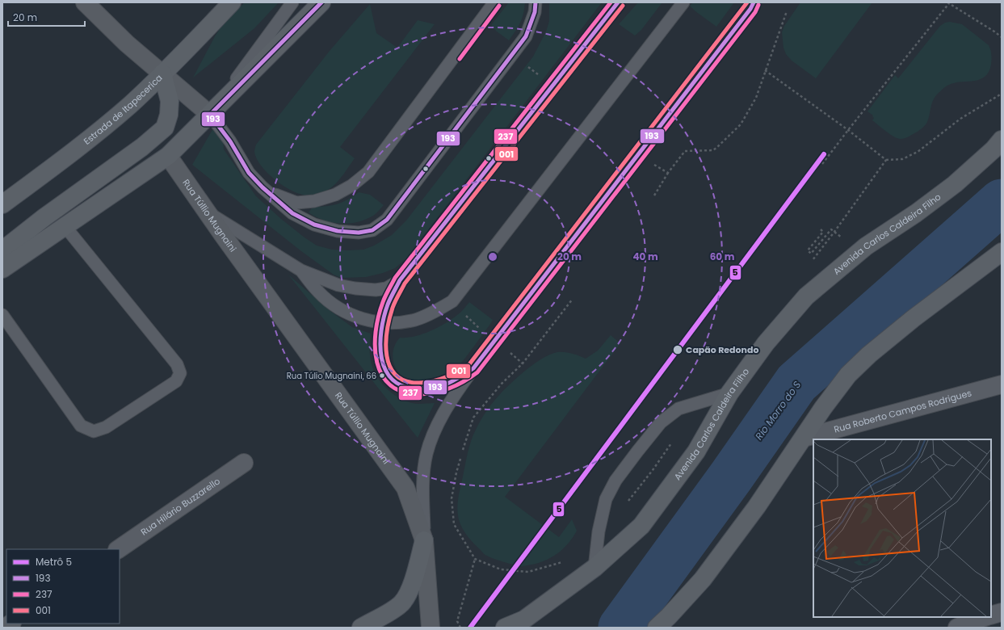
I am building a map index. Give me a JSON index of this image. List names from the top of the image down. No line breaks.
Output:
{"streets":{"main road":["Estrada de Itapecerica","Avenida Carlos Caldeira Filho"],"street":["Rua Túllio Mugnaini","Rua Roberto Campos Rodrigues","Rua Hilário Buzzarello"]},"water":["Rio Morro do S"],"places":["Capão Redondo","Rua Túlio Mugnaini, 66"],"lines":["transit line 193","transit line 237","transit line 001","metro line 5"],"legend":["Metrô 5","193","237","001"],"scale_bar":"20 m","rings":["20 m","40 m","60 m"]}
